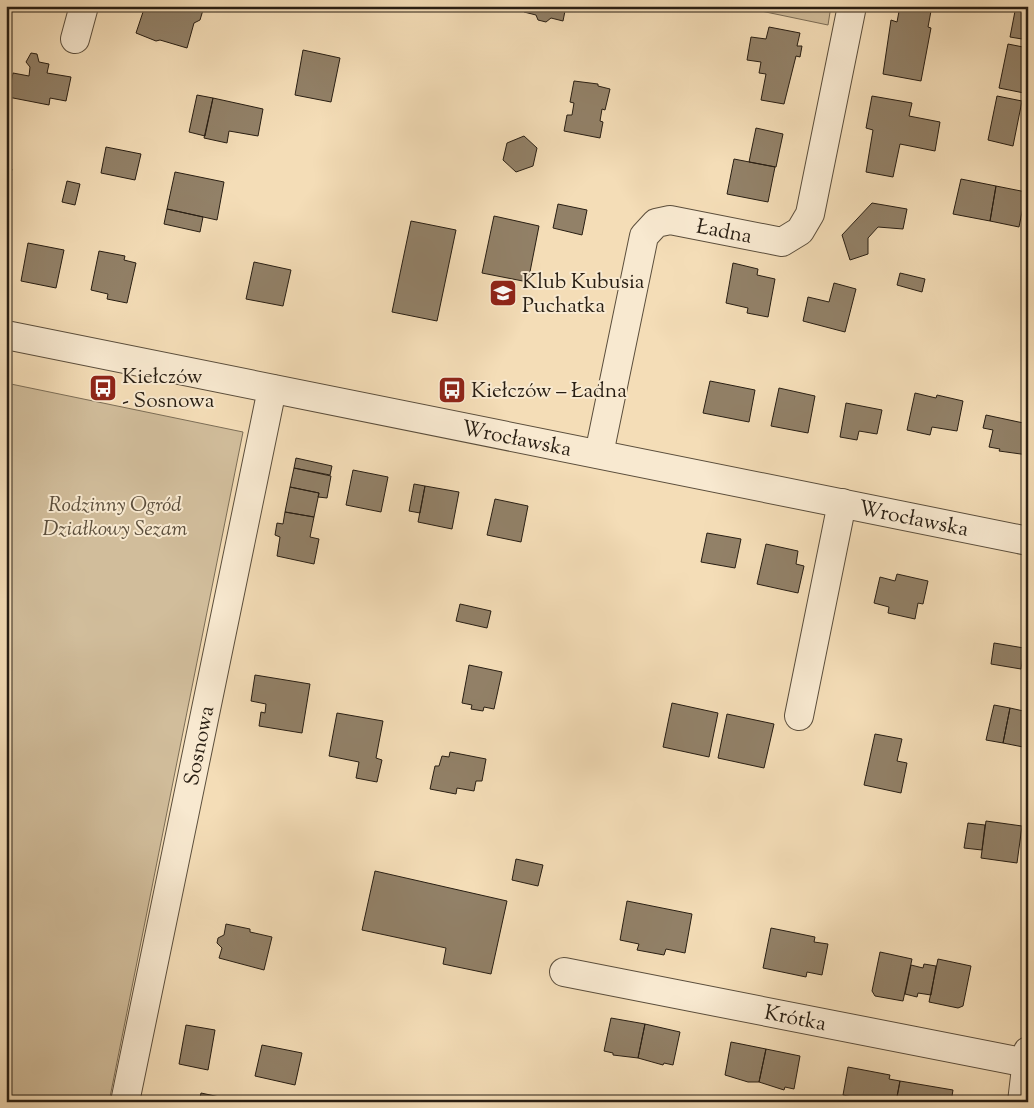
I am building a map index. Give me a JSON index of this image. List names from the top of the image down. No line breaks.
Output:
{"streets":{"street":["Ładna","Wrocławska","Sosnowa","Krótka"]},"crossings":[["Ładna","Wrocławska"],["Wrocławska","Sosnowa"]],"parks":["Rodzinny Ogród Działkowy Sezam"],"places":{"school or university":["Klub Kubusia Puchatka"],"bus stop":["Kiełczów - Sosnowa","Kiełczów – Ładna"]}}
